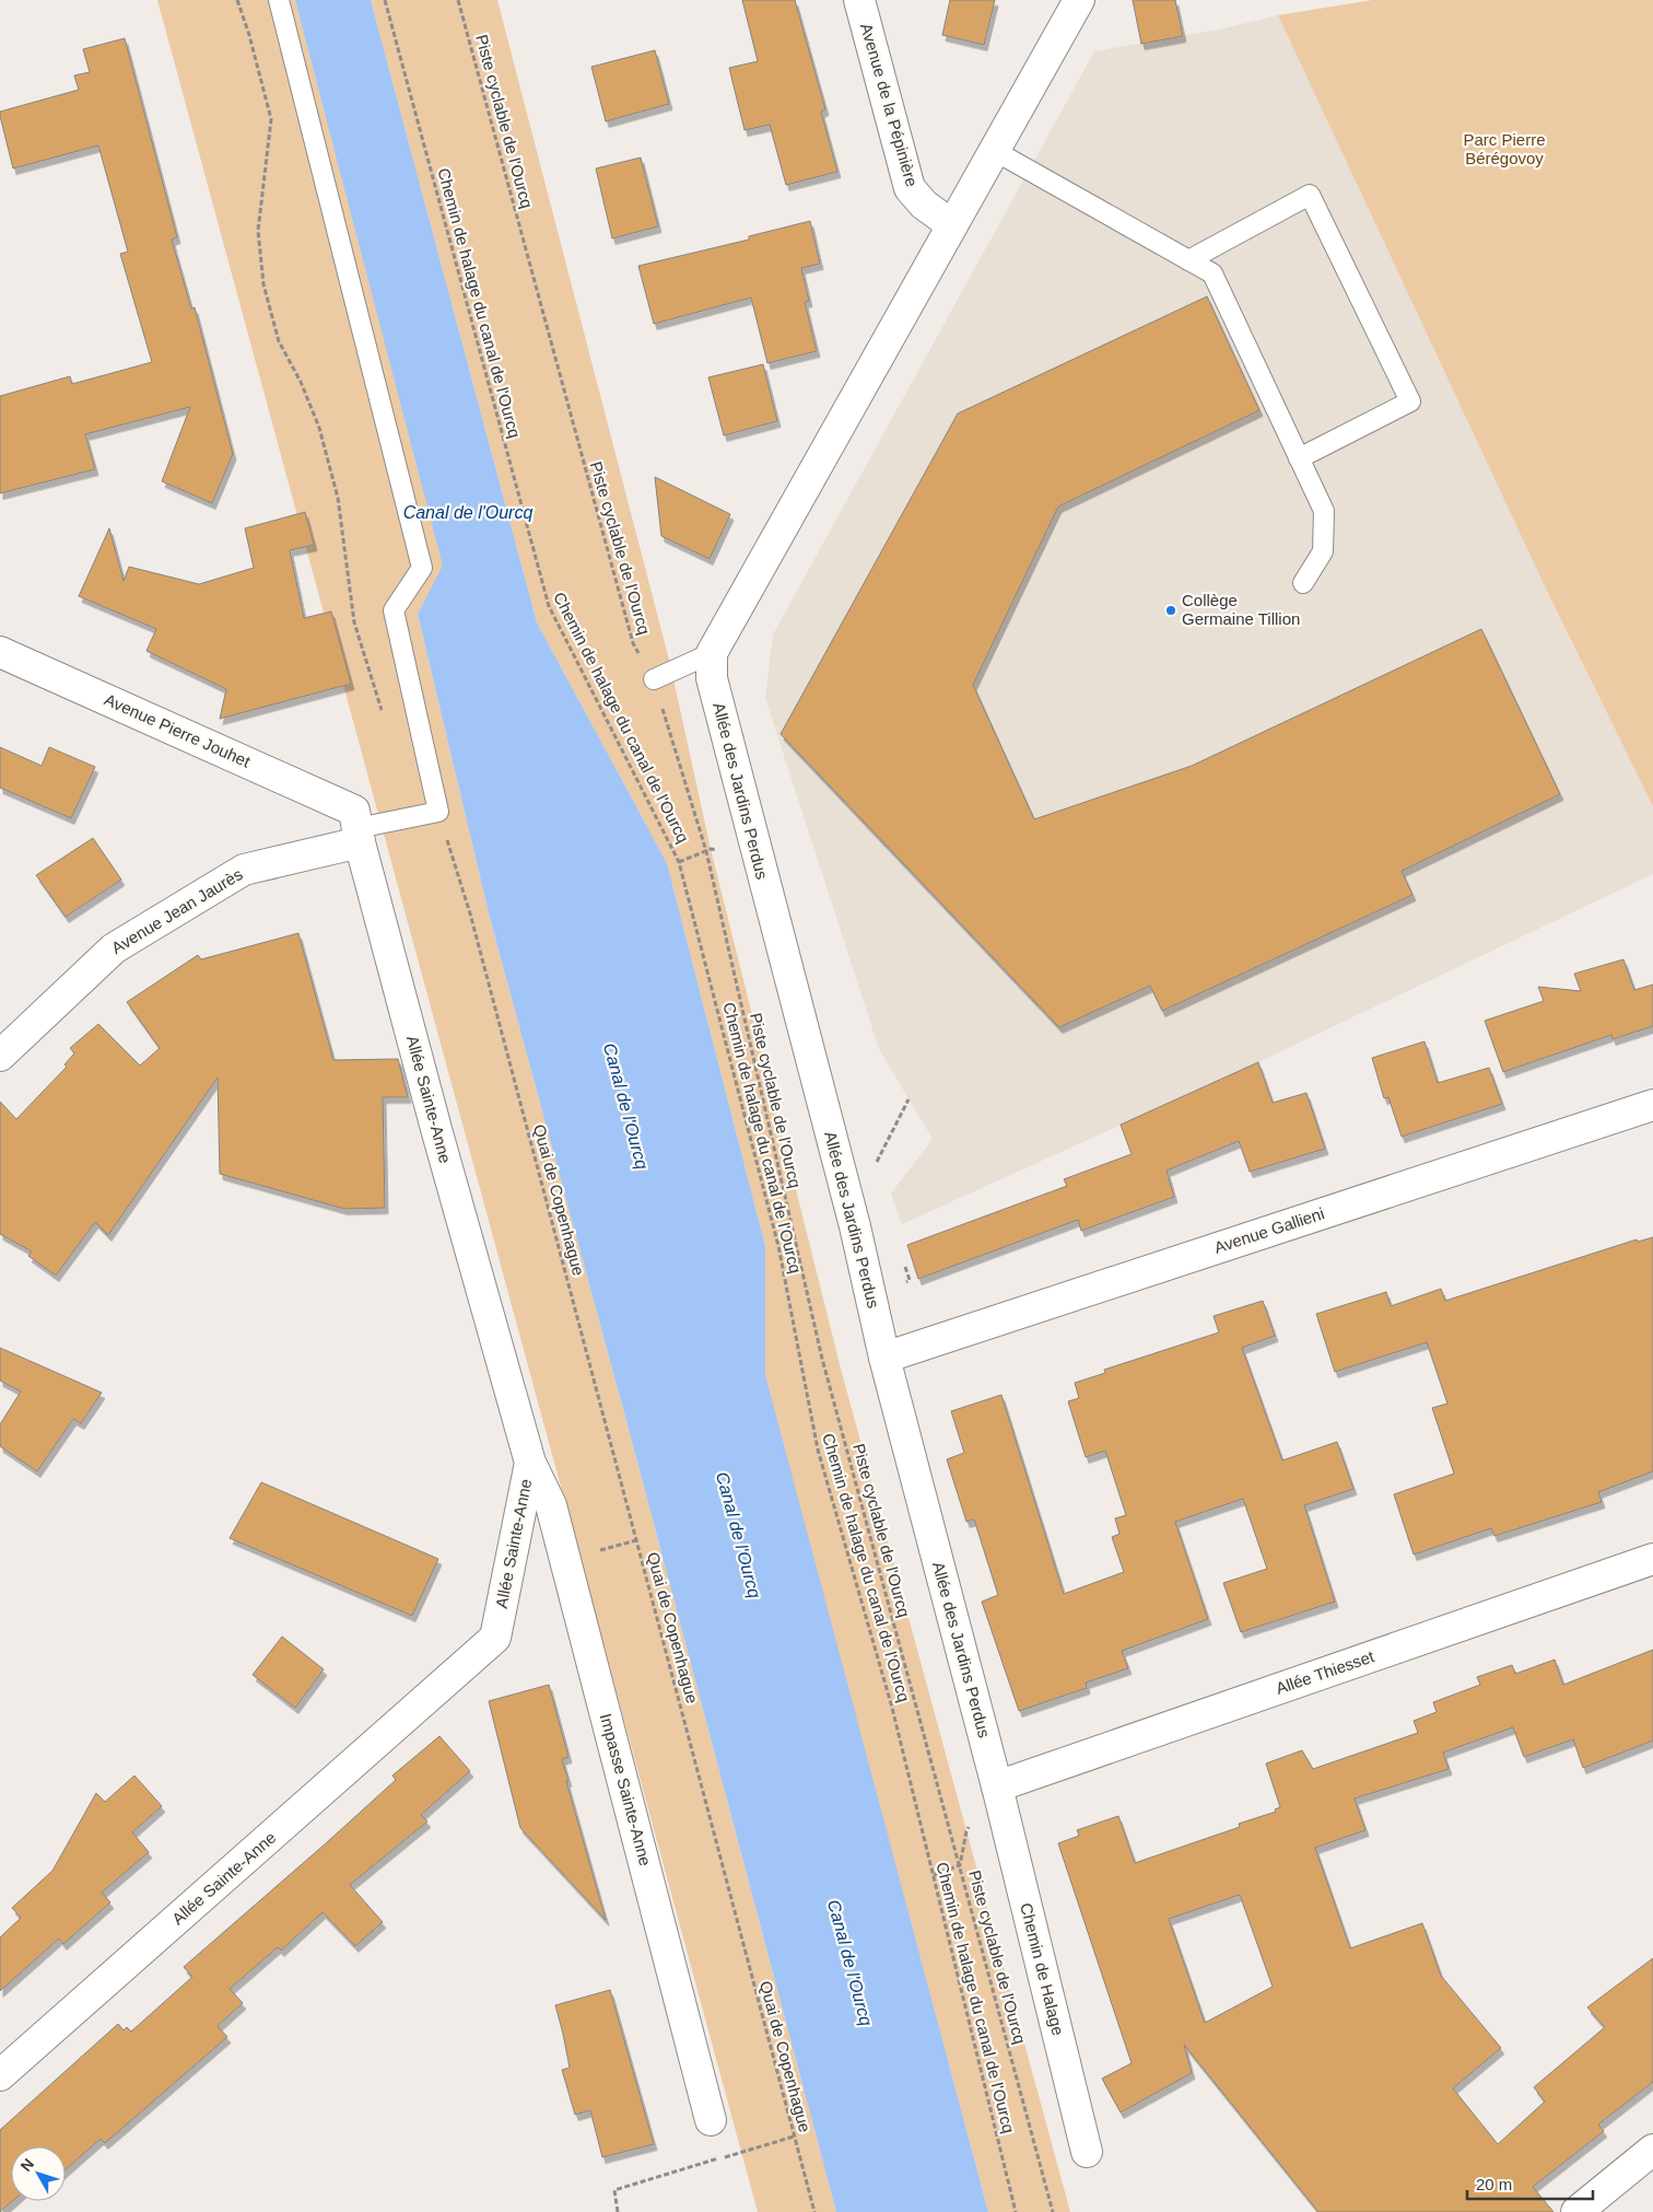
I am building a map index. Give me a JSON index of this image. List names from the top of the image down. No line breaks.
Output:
{"streets":{"street":["Avenue de la Pépinière","Avenue Pierre Jouhet","Allée des Jardins Perdus","Avenue Jean Jaurès","Allée Sainte-Anne","Avenue Gallieni","Allée Thiesset","Impasse Sainte-Anne","Chemin de Halage"],"path":["Piste cyclable de l'Ourcq","Chemin de halage du canal de l'Ourcq","Quai de Copenhague"]},"crossings":[["Avenue Pierre Jouhet","Avenue Jean Jaurès"],["Avenue Pierre Jouhet","Allée Sainte-Anne"],["Allée des Jardins Perdus","Avenue Gallieni"],["Allée des Jardins Perdus","Allée Thiesset"],["Allée des Jardins Perdus","Chemin de Halage"],["Avenue Jean Jaurès","Allée Sainte-Anne"],["Allée Sainte-Anne","Impasse Sainte-Anne"],["Allée Thiesset","Chemin de Halage"]],"water":["Canal de l'Ourcq"],"parks":["Parc Pierre Bérégovoy"],"places":["Collège Germaine Tillion"],"scale_bar":"20 m","north":"top left"}
